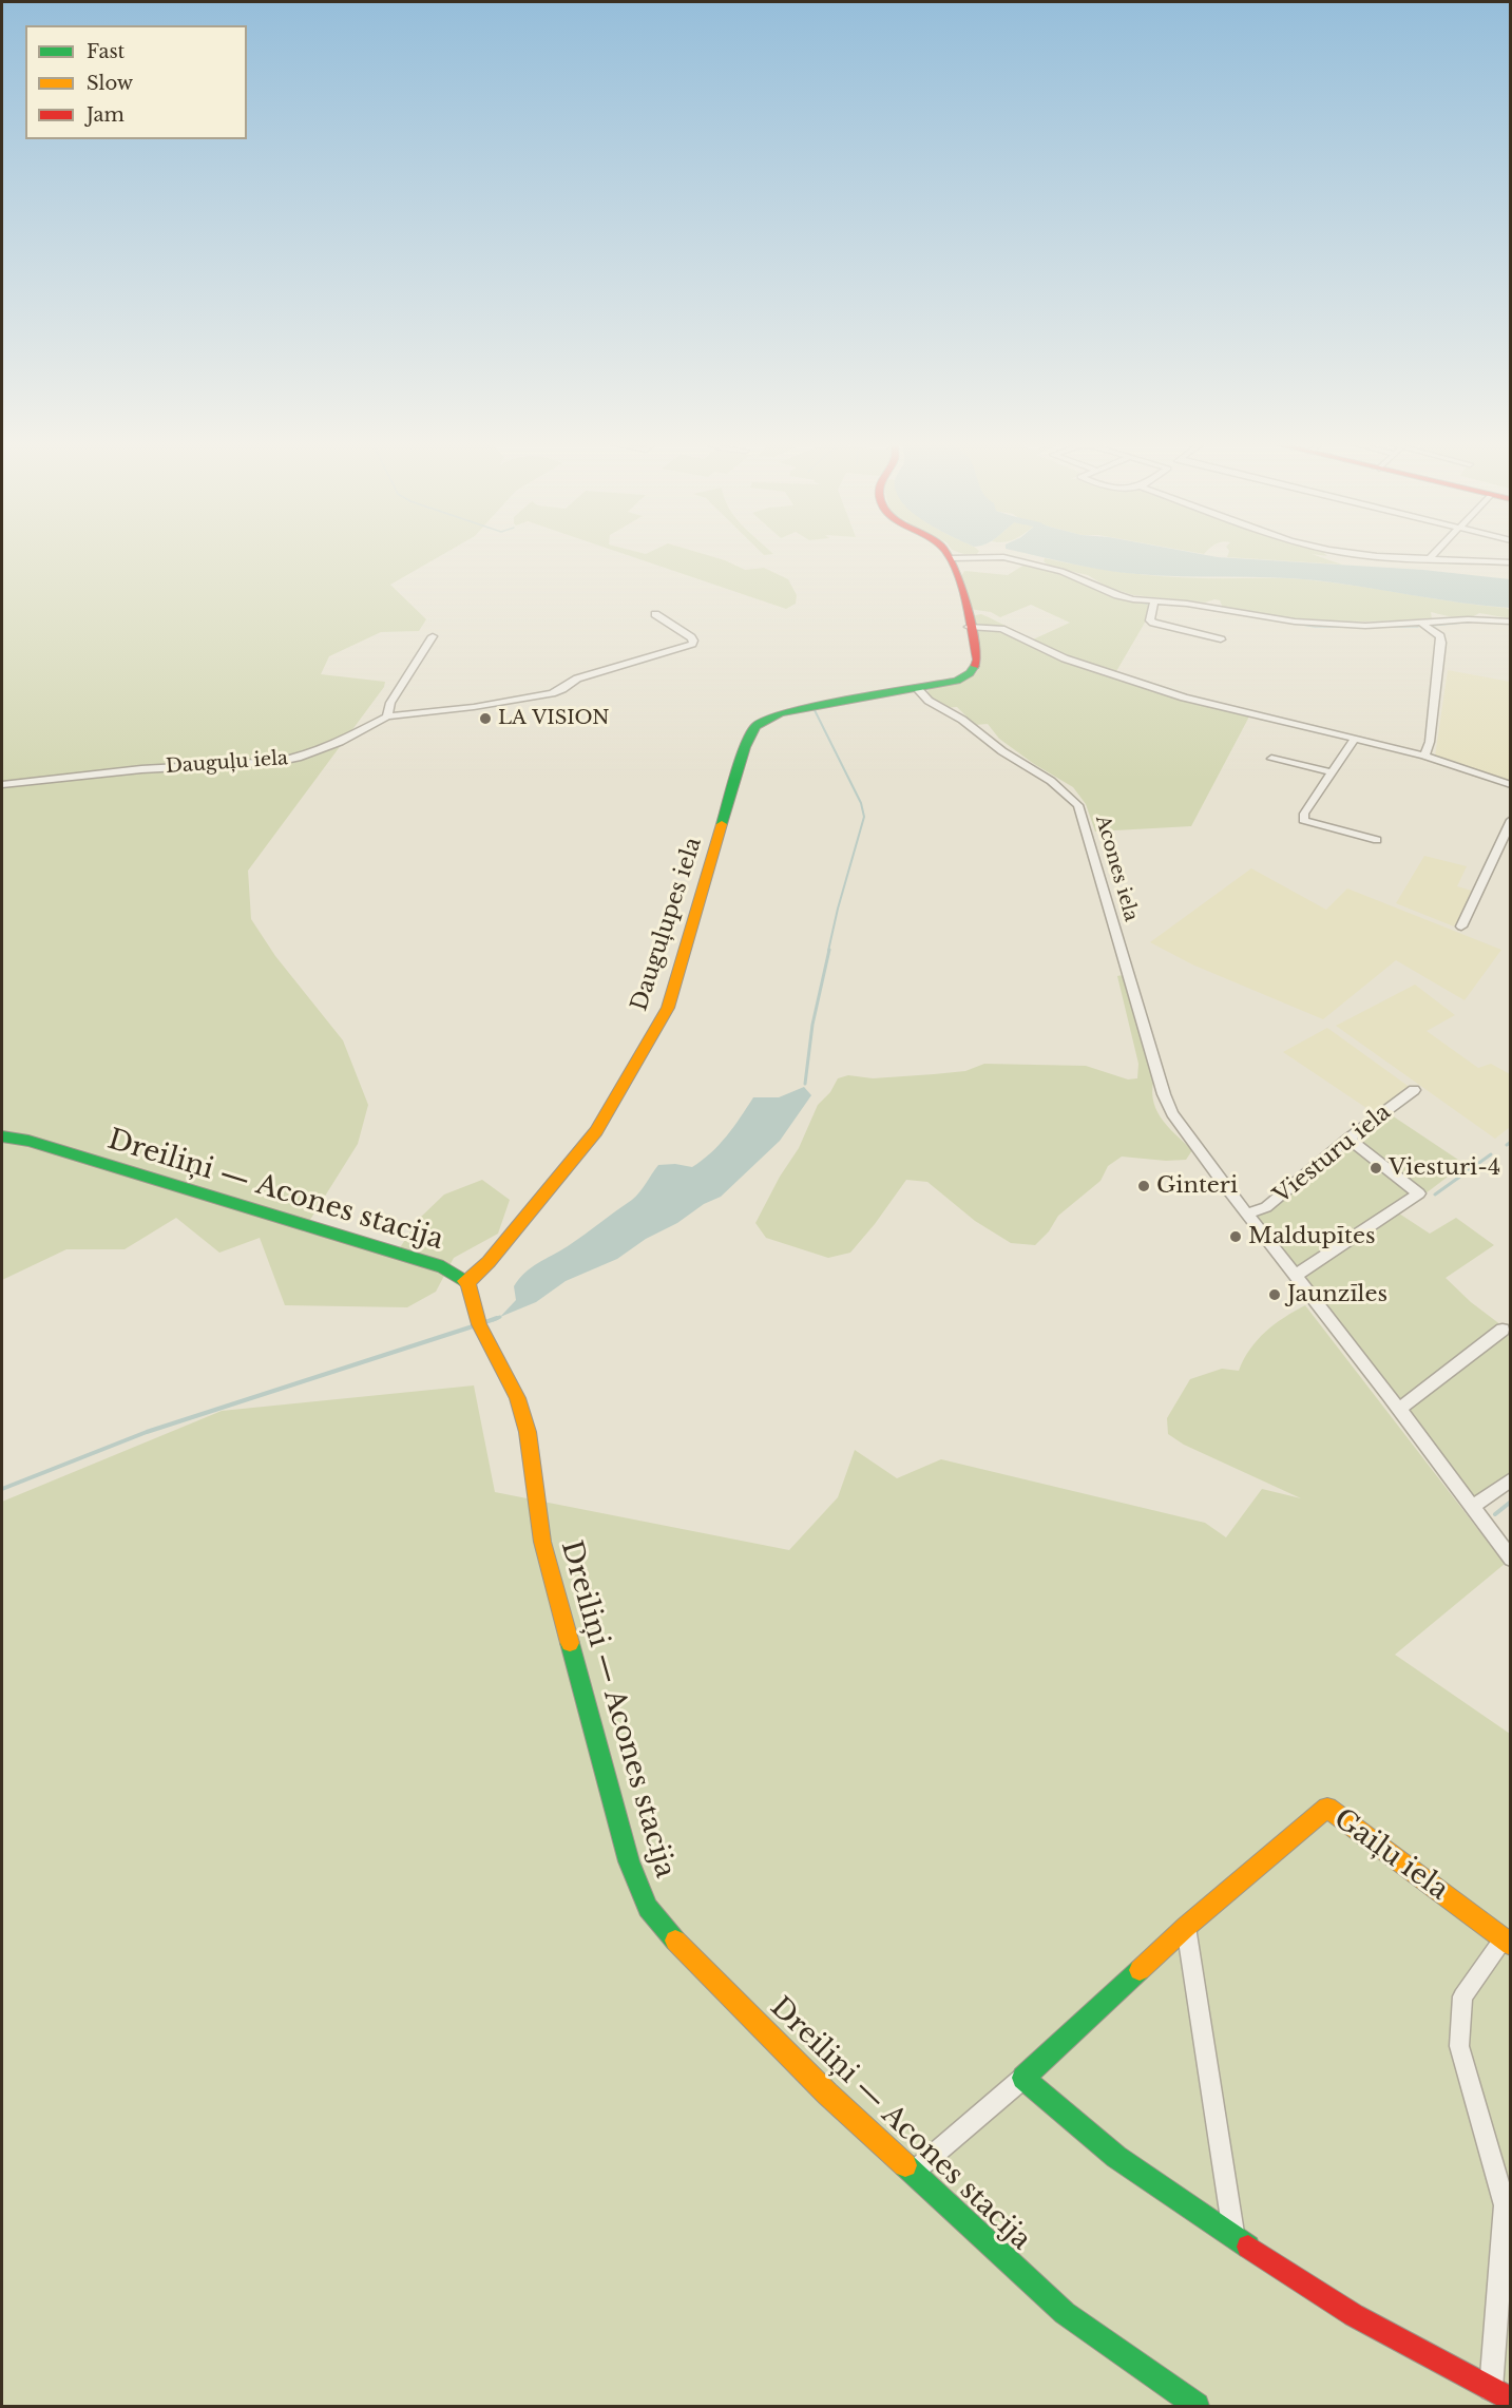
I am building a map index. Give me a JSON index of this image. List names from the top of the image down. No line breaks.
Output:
{"streets":{"street":["Dauguļu iela","Acones iela","Dauguļupes iela","Viesturu iela","Dreiliņi — Acones stacija","Gaiļu iela"]},"crossings":[["Acones iela","Dauguļupes iela"],["Acones iela","Viesturu iela"],["Dauguļupes iela","Dreiliņi — Acones stacija"],["Dreiliņi — Acones stacija","Gaiļu iela"]],"places":["LA VISION","Viesturi-4","Ginteri","Maldupītes","Jaunzīles"],"legend":["Fast","Slow","Jam"]}
